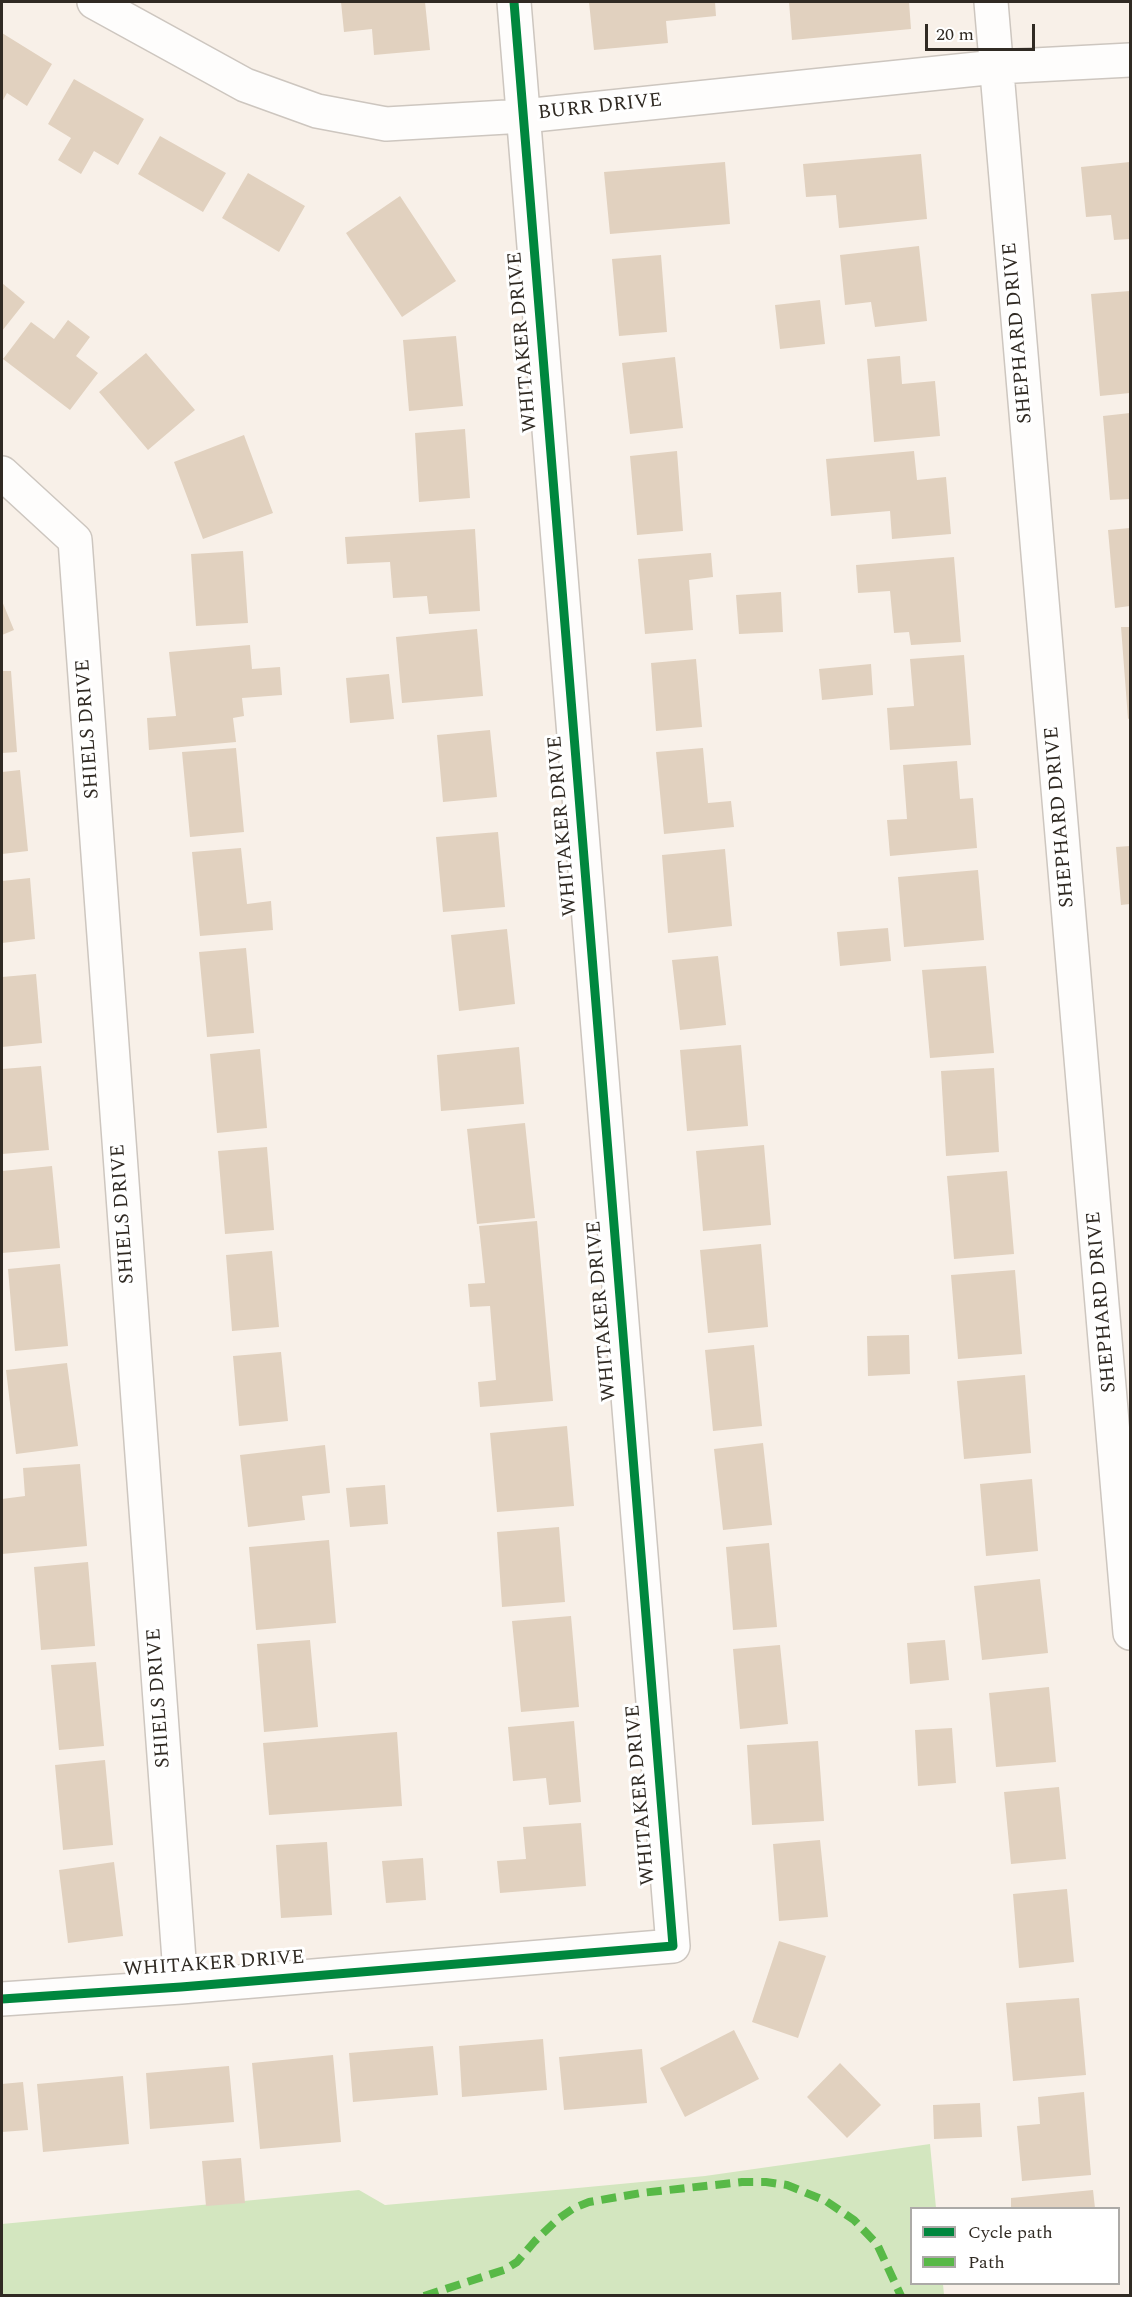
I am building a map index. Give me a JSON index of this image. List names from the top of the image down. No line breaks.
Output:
{"streets":{"street":["BURR DRIVE","SHEPHARD DRIVE","WHITAKER DRIVE","SHIELS DRIVE"]},"crossings":[["BURR DRIVE","SHEPHARD DRIVE"],["BURR DRIVE","WHITAKER DRIVE"],["WHITAKER DRIVE","SHIELS DRIVE"]],"legend":["Cycle path","Path"],"scale_bar":"20 m"}
